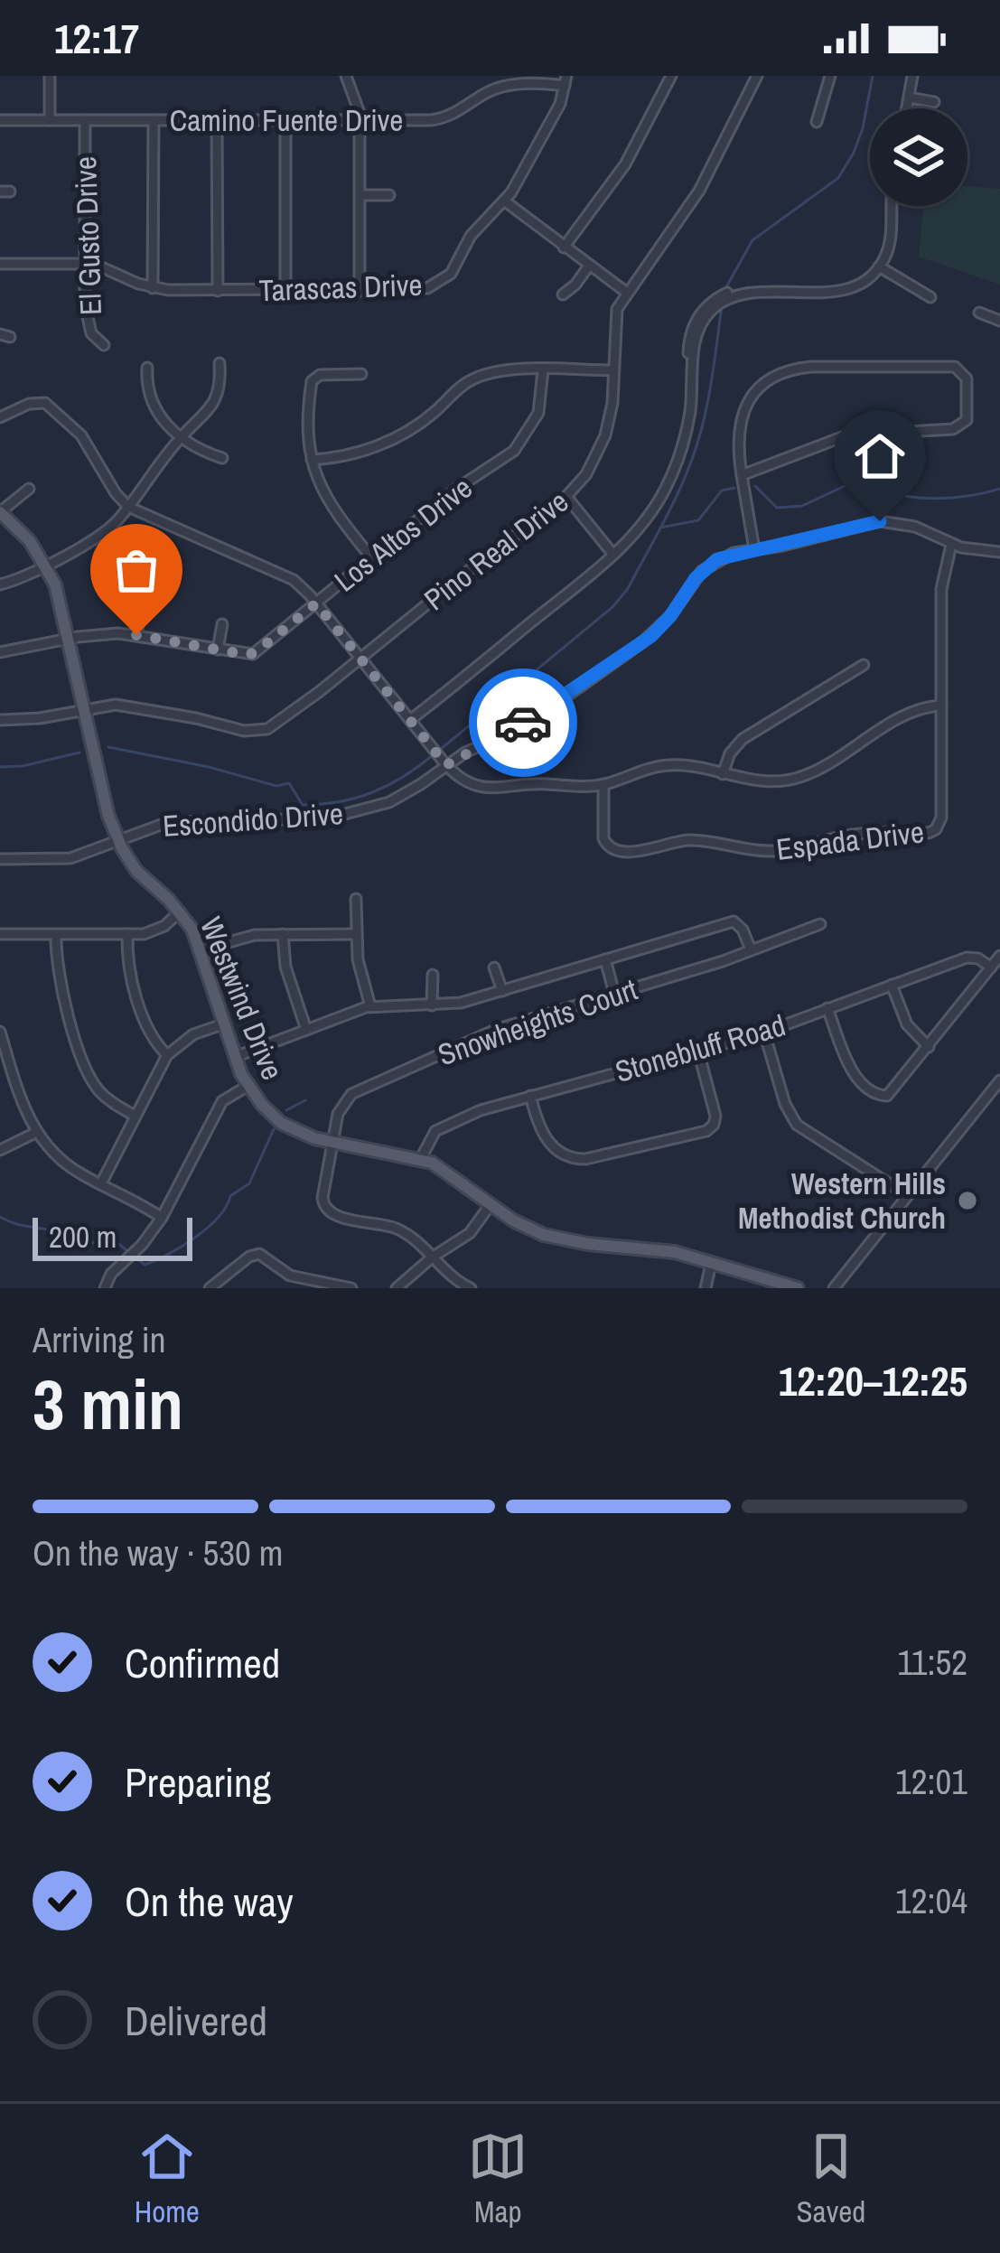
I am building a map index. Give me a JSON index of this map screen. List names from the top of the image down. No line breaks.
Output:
{"streets":{"main road":["Westwind Drive"],"street":["Camino Fuente Drive","El Gusto Drive","Tarascas Drive","Los Altos Drive","Pino Real Drive","Escondido Drive","Espada Drive","Snowheights Court","Stonebluff Road"]},"crossings":[["Camino Fuente Drive","El Gusto Drive"],["Camino Fuente Drive","Tarascas Drive"],["El Gusto Drive","Tarascas Drive"],["Los Altos Drive","Westwind Drive"],["Pino Real Drive","Westwind Drive"],["Escondido Drive","Espada Drive"],["Escondido Drive","Westwind Drive"],["Westwind Drive","Snowheights Court"],["Westwind Drive","Stonebluff Road"]],"places":["Western Hills Methodist Church"],"scale_bar":"200 m","page":{"status":"12:17","scale":"200 m","heading":["3 min","Arriving in","12:20–12:25"],"bar":"On the way · 530 m","list":[["Confirmed","11:52"],["Preparing","12:01"],["On the way","12:04"],"Delivered"],"tabs":["Home","Map","Saved"]}}
